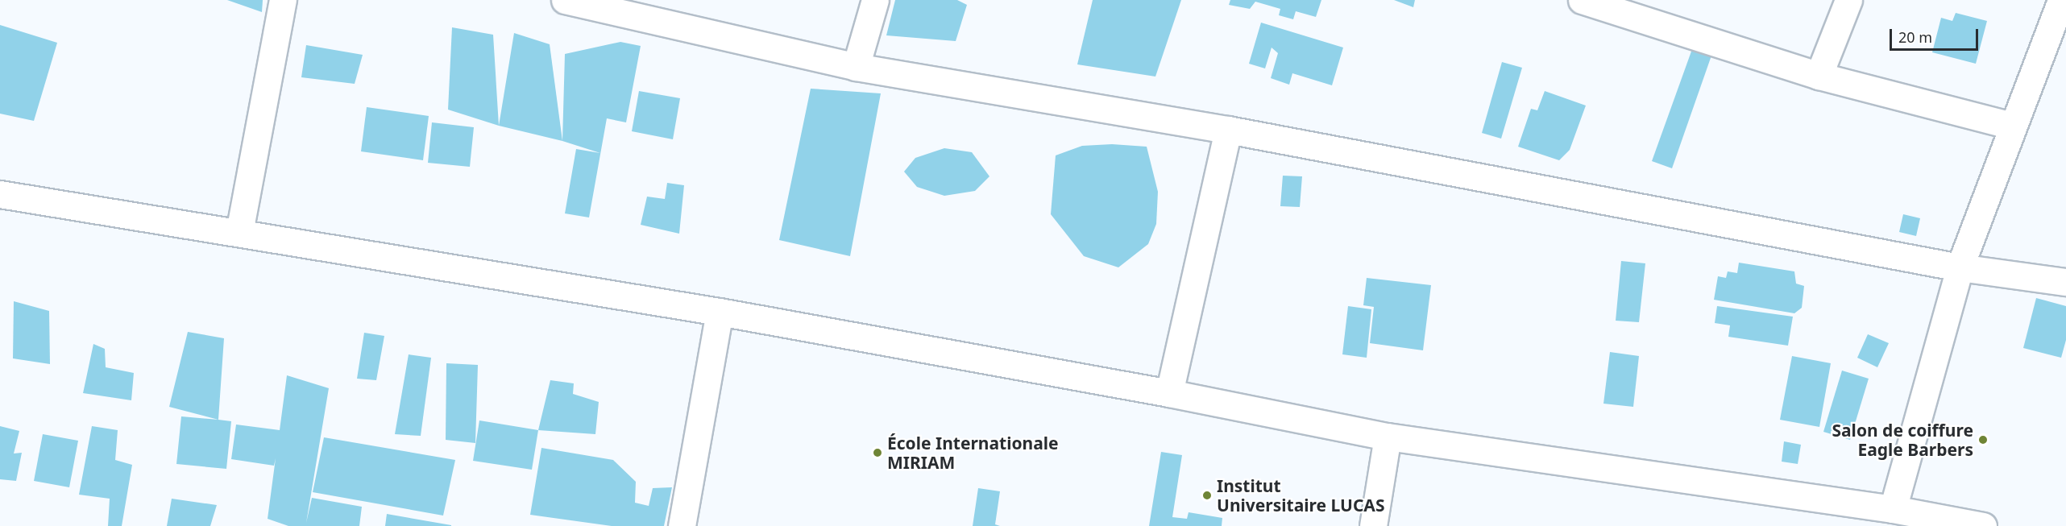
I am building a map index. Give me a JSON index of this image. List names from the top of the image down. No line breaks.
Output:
{"places":["Salon de coiffure Eagle Barbers","École Internationale MIRIAM","Institut Universitaire LUCAS"],"scale_bar":"20 m"}
